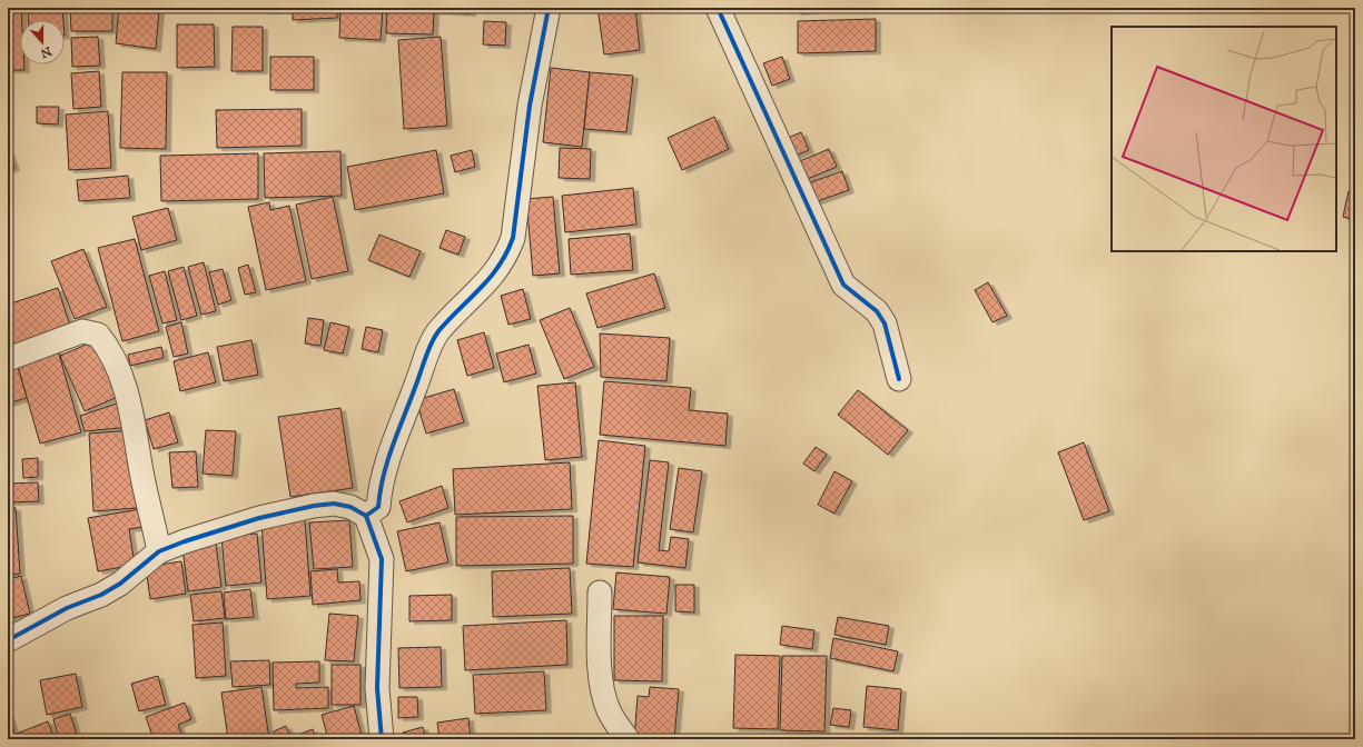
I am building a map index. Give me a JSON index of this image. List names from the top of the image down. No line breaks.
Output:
{"north":"bottom"}
